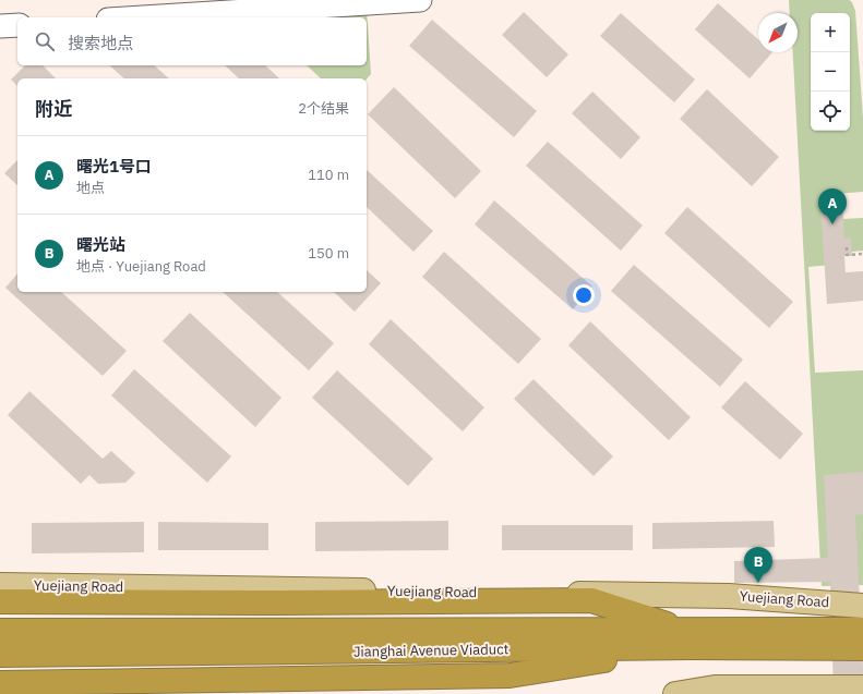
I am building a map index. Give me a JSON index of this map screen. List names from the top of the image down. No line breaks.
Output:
{"streets":{"highway":["Jianghai Avenue Viaduct"],"main road":["Yuejiang Road"]},"north":"bottom left","page":{"map_buttons":["+","−"],"search":"搜索地点","heading":["附近","2个结果"],"list":[{"mark":"A","name":"曙光1号口","note":"地点","value":"110 m"},{"mark":"B","name":"曙光站","note":"地点 · Yuejiang Road","value":"150 m"}],"pins":["A","B"]}}
